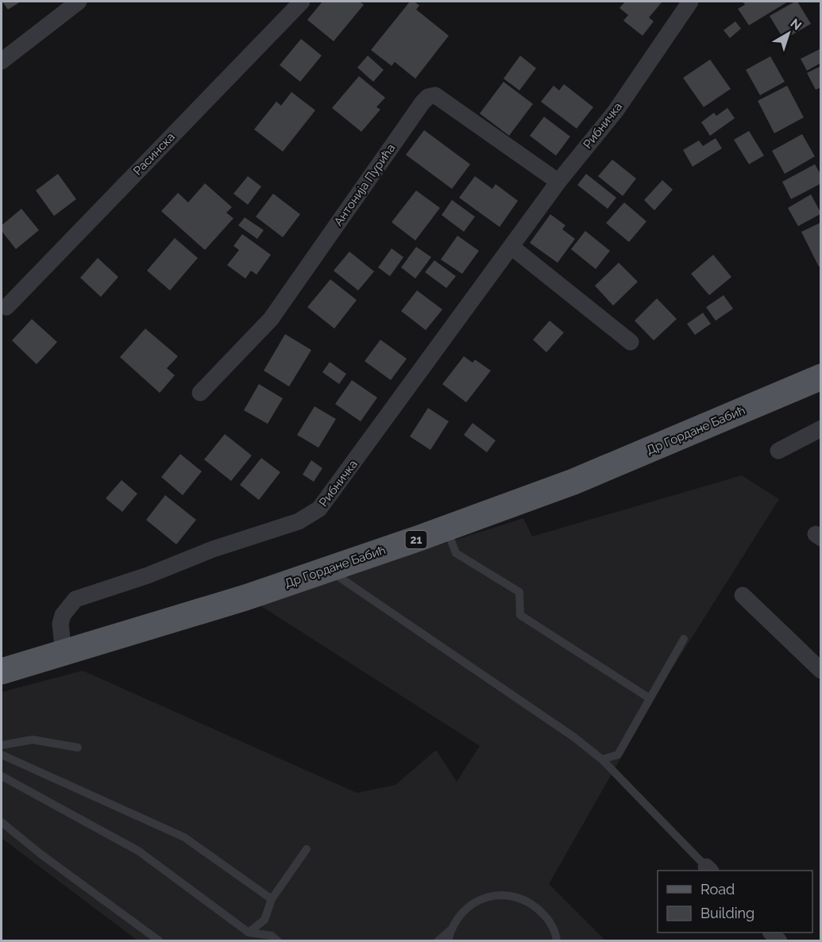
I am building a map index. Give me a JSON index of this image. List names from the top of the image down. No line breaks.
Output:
{"streets":{"main road":["Др Гордане Бабић","21"],"street":["Рибничка","Расинска","Антонија Пурића"]},"crossings":[["Рибничка","Антонија Пурића"],["Рибничка","Др Гордане Бабић"]],"legend":["Road","Building"],"north":"top right"}
